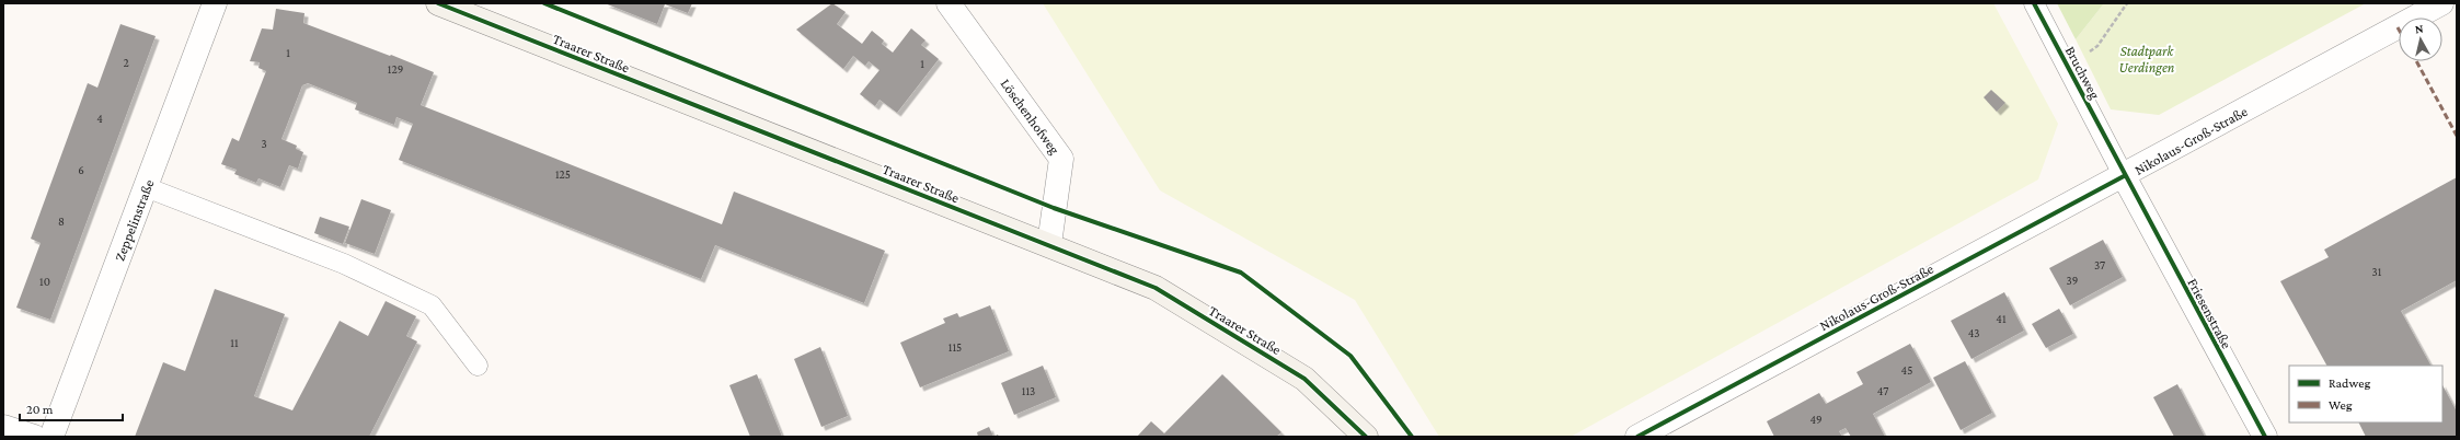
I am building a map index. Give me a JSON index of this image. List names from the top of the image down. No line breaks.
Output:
{"streets":{"street":["Traarer Straße","Löschenhofweg","Nikolaus-Groß-Straße","Zeppelinstraße","Friesenstraße"],"lane":["Bruchweg"]},"crossings":[["Traarer Straße","Löschenhofweg"],["Bruchweg","Nikolaus-Groß-Straße"],["Bruchweg","Friesenstraße"],["Nikolaus-Groß-Straße","Friesenstraße"]],"parks":["Stadtpark Uerdingen"],"house_numbers":["1","2","1","129","4","3","6","125","8","37","31","39","10","41","43","11","115","45","113","47","49"],"legend":["Radweg","Weg"],"scale_bar":"20 m","north":"top"}
